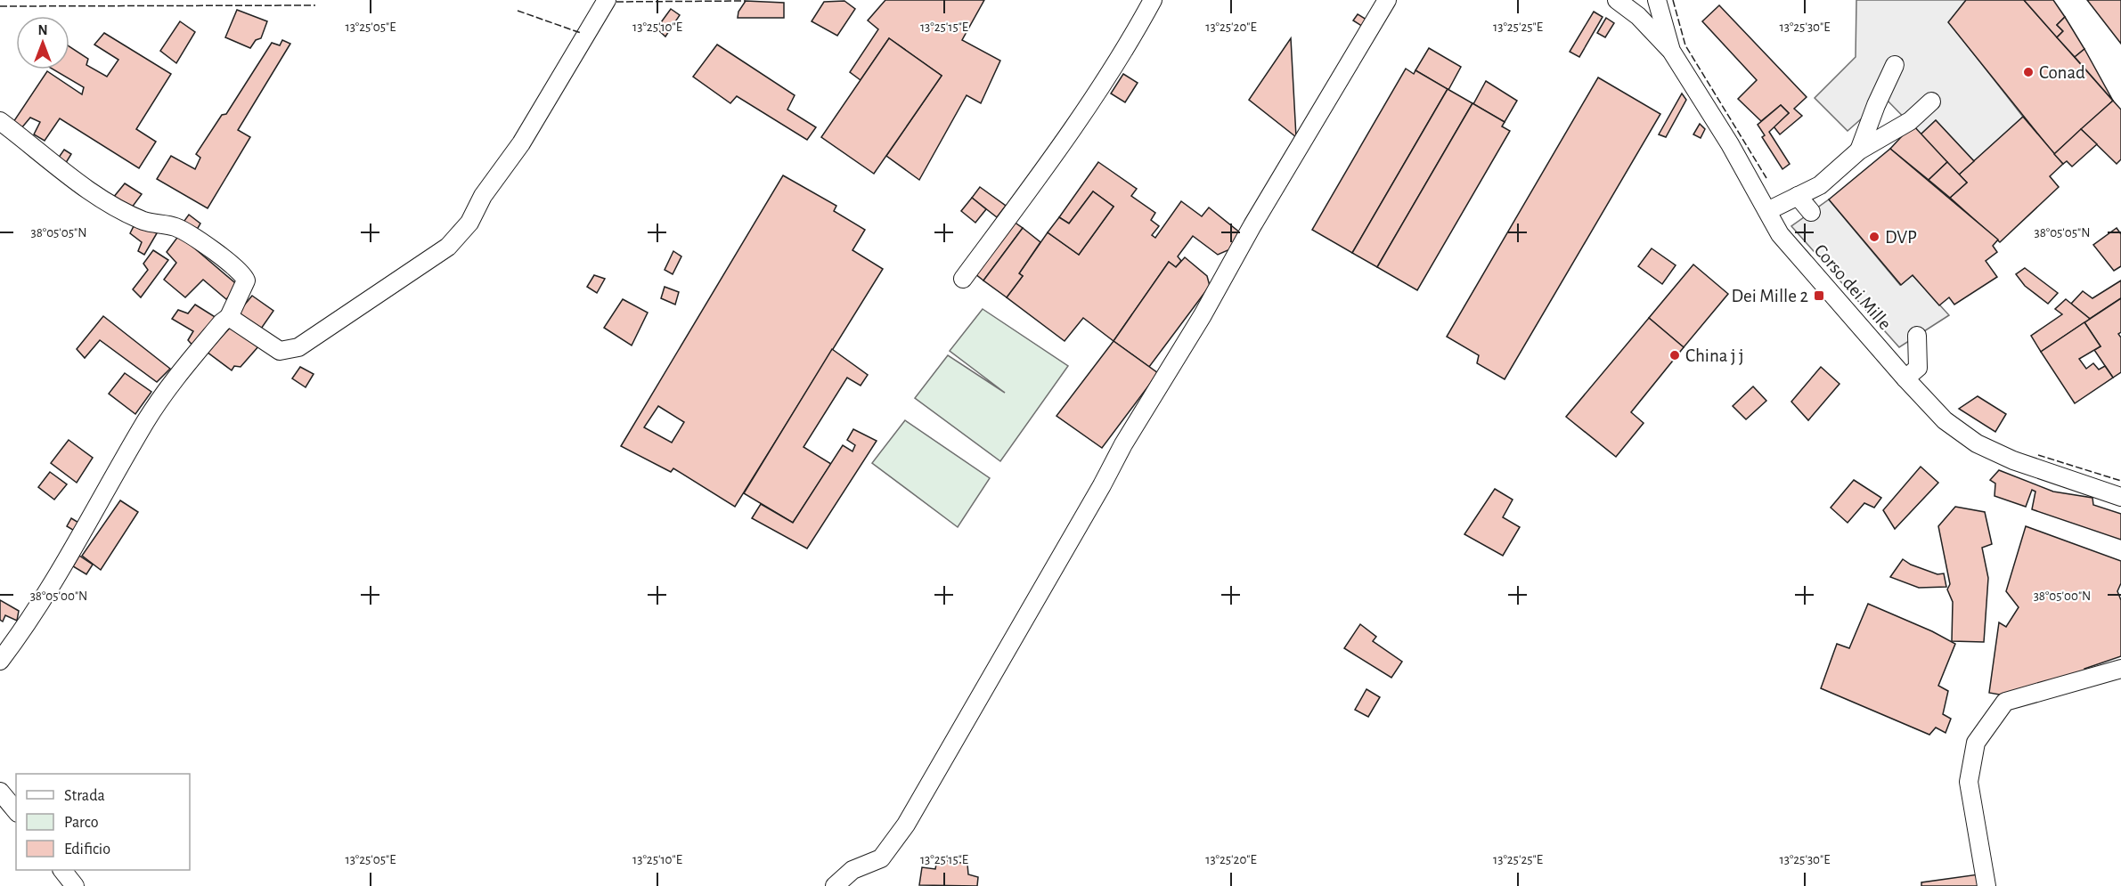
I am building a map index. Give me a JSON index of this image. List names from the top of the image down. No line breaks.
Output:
{"streets":{"street":["Corso dei Mille"]},"places":{"other":["Conad","DVP","China j j"],"transit":["Dei Mille 2"]},"legend":["Strada","Parco","Edificio"],"north":"top","coordinates":["13°25'05\"E","13°25'10\"E","13°25'15\"E","13°25'20\"E","13°25'25\"E","13°25'30\"E","38°05'05\"N","38°05'00\"N"]}
